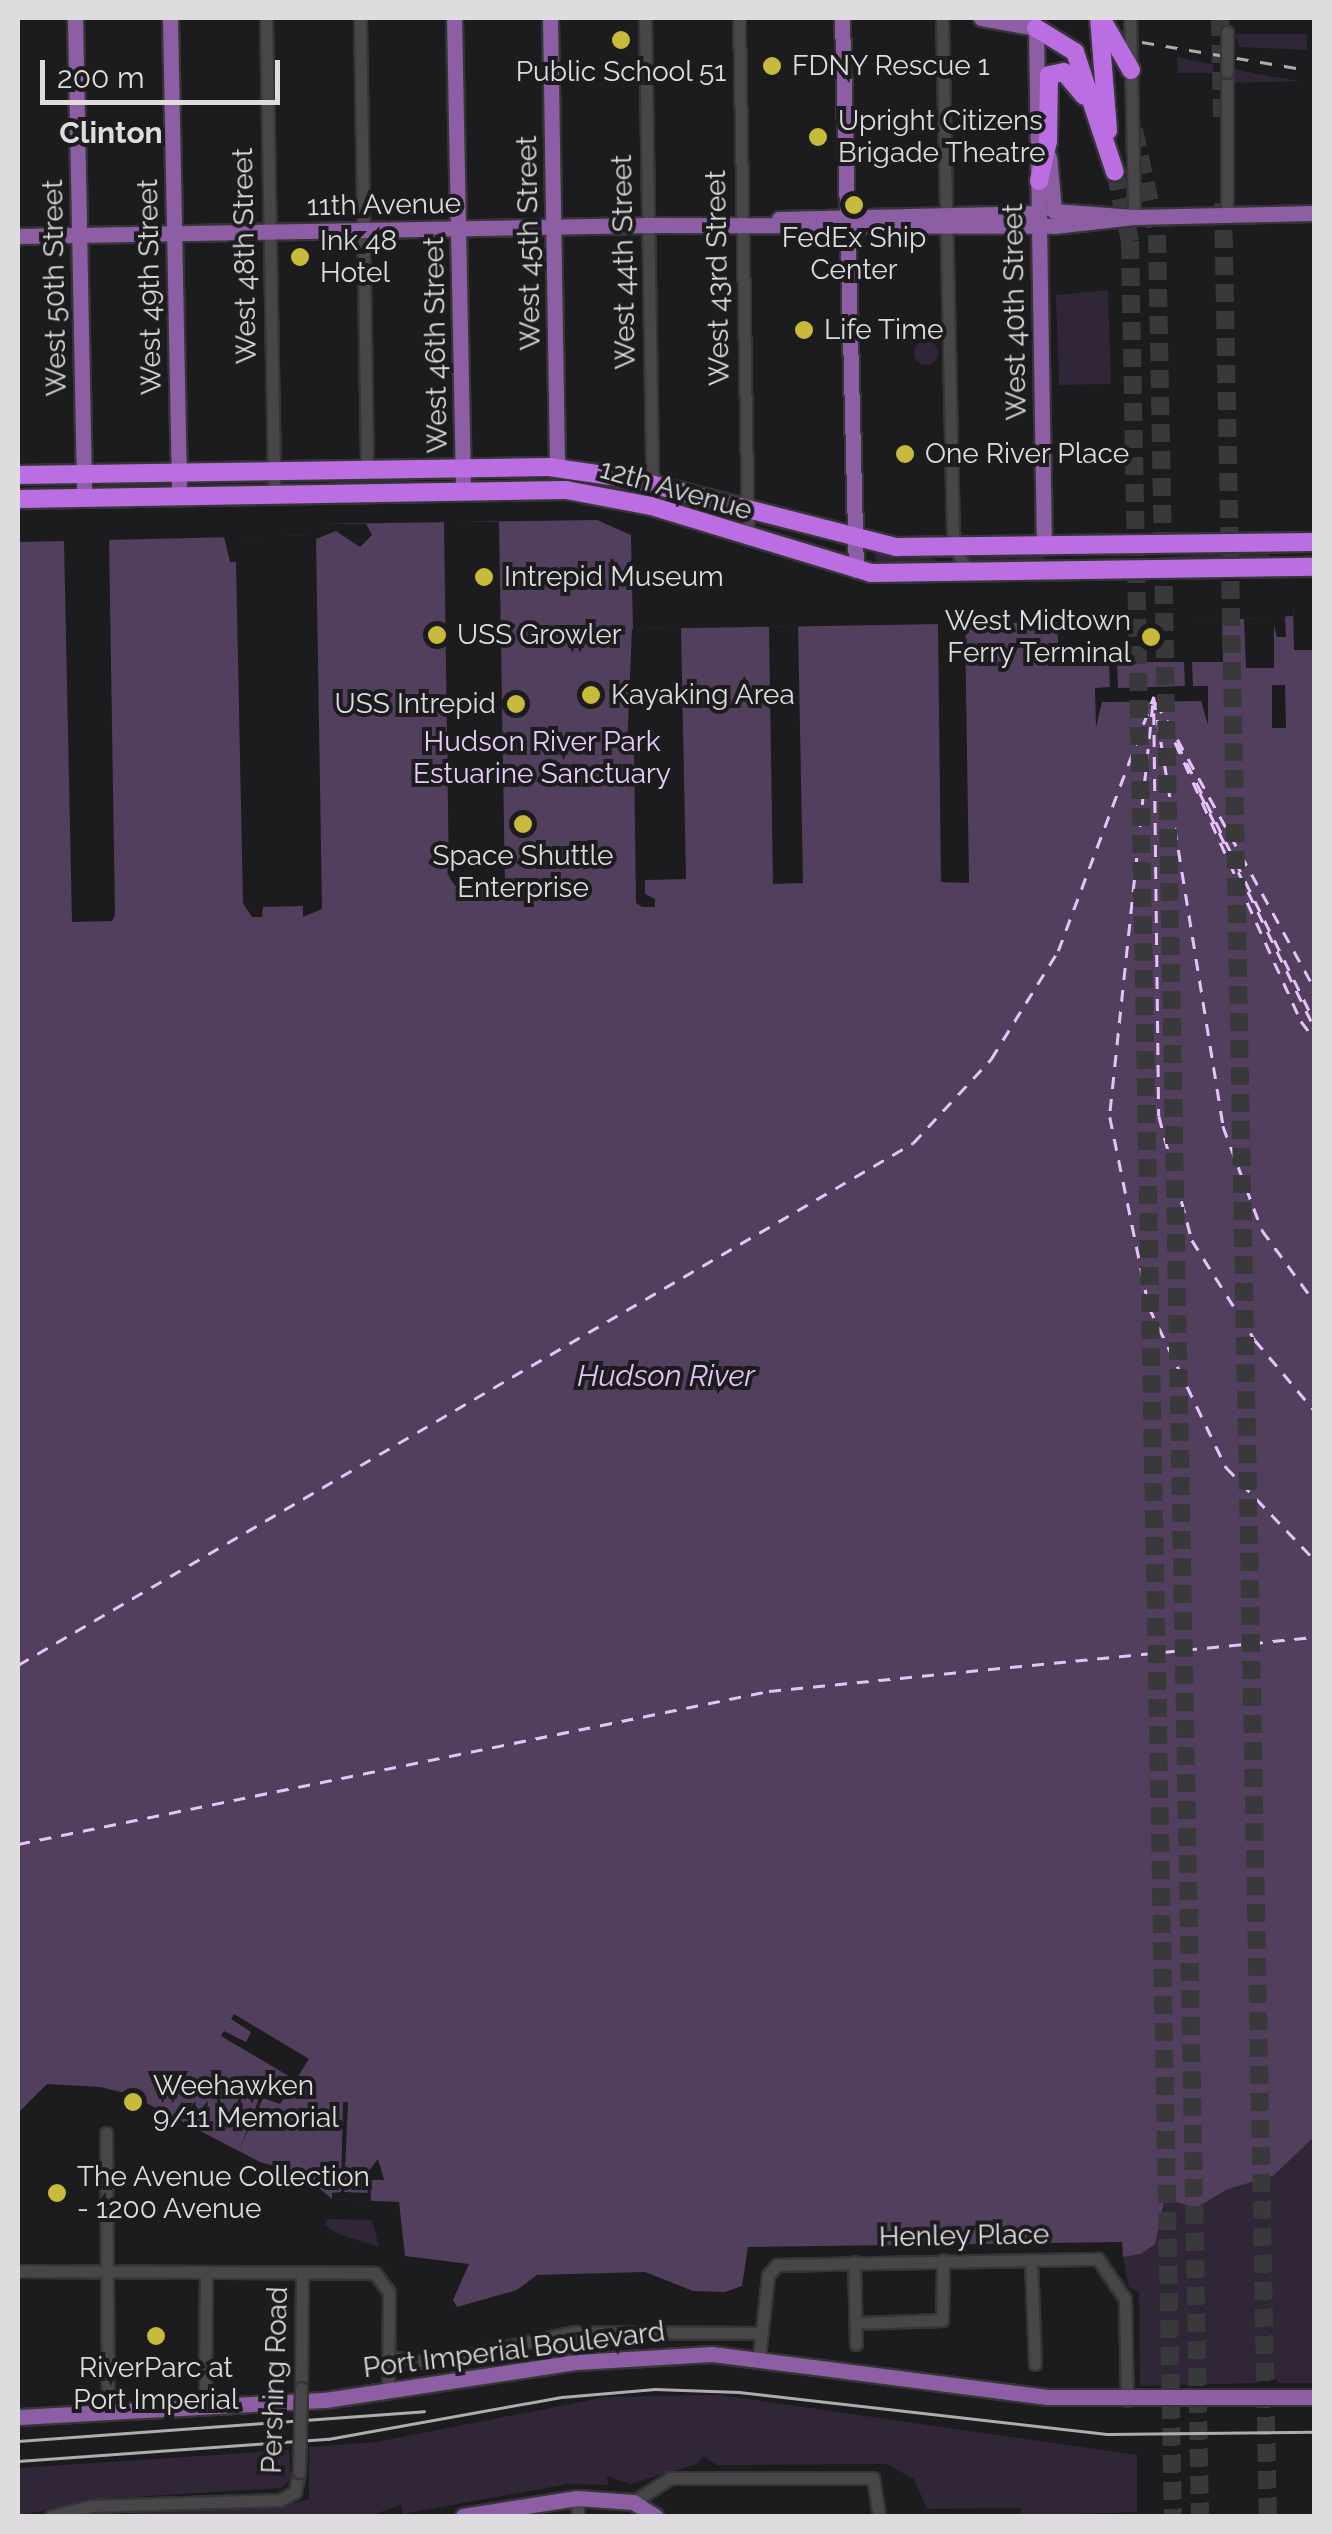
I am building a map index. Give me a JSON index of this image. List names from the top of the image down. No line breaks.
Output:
{"streets":{"highway":["12th Avenue"],"main road":["11th Avenue","West 45th Street","West 49th Street","West 50th Street","West 40th Street","West 46th Street","Port Imperial Boulevard"],"street":["West 48th Street","West 44th Street","West 43rd Street","Henley Place","Pershing Road"]},"crossings":[["11th Avenue","West 45th Street"],["11th Avenue","West 48th Street"],["11th Avenue","West 44th Street"],["11th Avenue","West 43rd Street"],["11th Avenue","West 49th Street"],["11th Avenue","West 50th Street"],["11th Avenue","West 40th Street"],["11th Avenue","West 46th Street"],["West 45th Street","12th Avenue"],["West 48th Street","12th Avenue"],["West 44th Street","12th Avenue"],["West 43rd Street","12th Avenue"],["West 49th Street","12th Avenue"],["West 50th Street","12th Avenue"],["West 40th Street","12th Avenue"],["West 46th Street","12th Avenue"],["Henley Place","Port Imperial Boulevard"]],"districts":["Clinton"],"water":["Hudson River"],"parks":["Hudson River Park Estuarine Sanctuary"],"places":["Public School 51","FDNY Rescue 1","Upright Citizens Brigade Theatre","FedEx Ship Center","Ink 48 Hotel","Life Time","One River Place","Intrepid Museum","USS Growler","West Midtown Ferry Terminal","Kayaking Area","USS Intrepid","Space Shuttle Enterprise","Weehawken 9/11 Memorial","The Avenue Collection - 1200 Avenue","RiverParc at Port Imperial"],"scale_bar":"200 m"}
